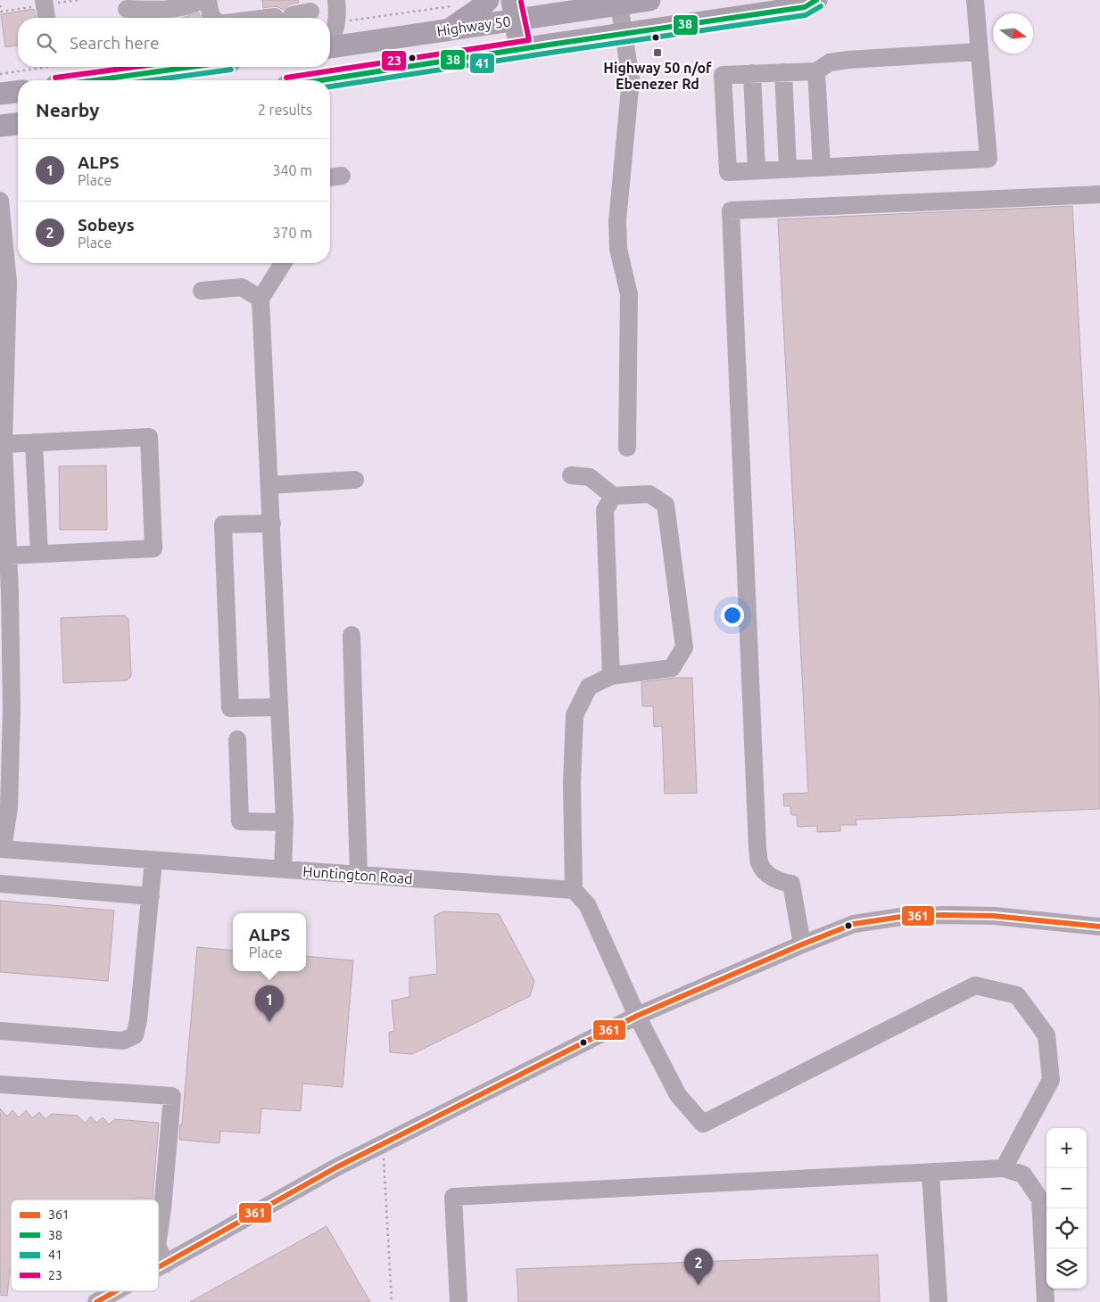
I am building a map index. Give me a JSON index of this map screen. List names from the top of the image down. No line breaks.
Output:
{"streets":{"main road":["Highway 50"],"street":["Huntington Road"]},"places":{"transit":["Highway 50 n/of Ebenezer Rd"]},"lines":["transit line 38","transit line 23","transit line 41","transit line 361"],"legend":["361","38","41","23"],"north":"right","page":{"search":"Search here","heading":["Nearby","2 results"],"list":[{"mark":"1","name":"ALPS","note":"Place","value":"340 m"},{"mark":"2","name":"Sobeys","note":"Place","value":"370 m"}],"popup":["ALPS","Place"],"pins":["1","2"],"map_buttons":["+","−"]}}
